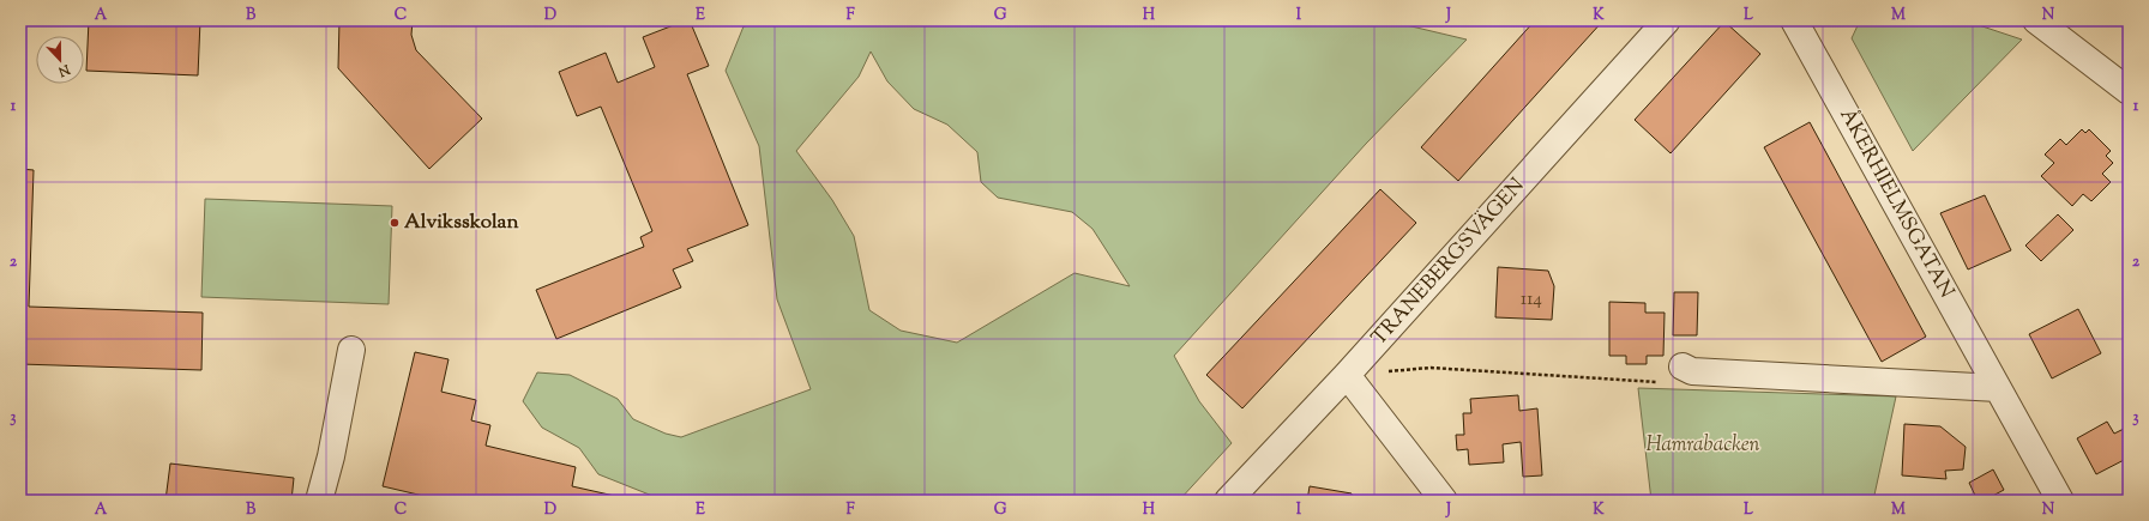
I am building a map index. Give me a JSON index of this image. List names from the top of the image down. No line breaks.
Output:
{"streets":{"street":["ÅKERHIELMSGATAN","TRANEBERGSVÄGEN"]},"parks":["Hamrabacken"],"places":["Alviksskolan"],"house_numbers":["114"],"north":"bottom","grid":{"columns":["A","B","C","D","E","F","G","H","I","J","K","L","M","N"],"rows":["1","2","3"]}}
